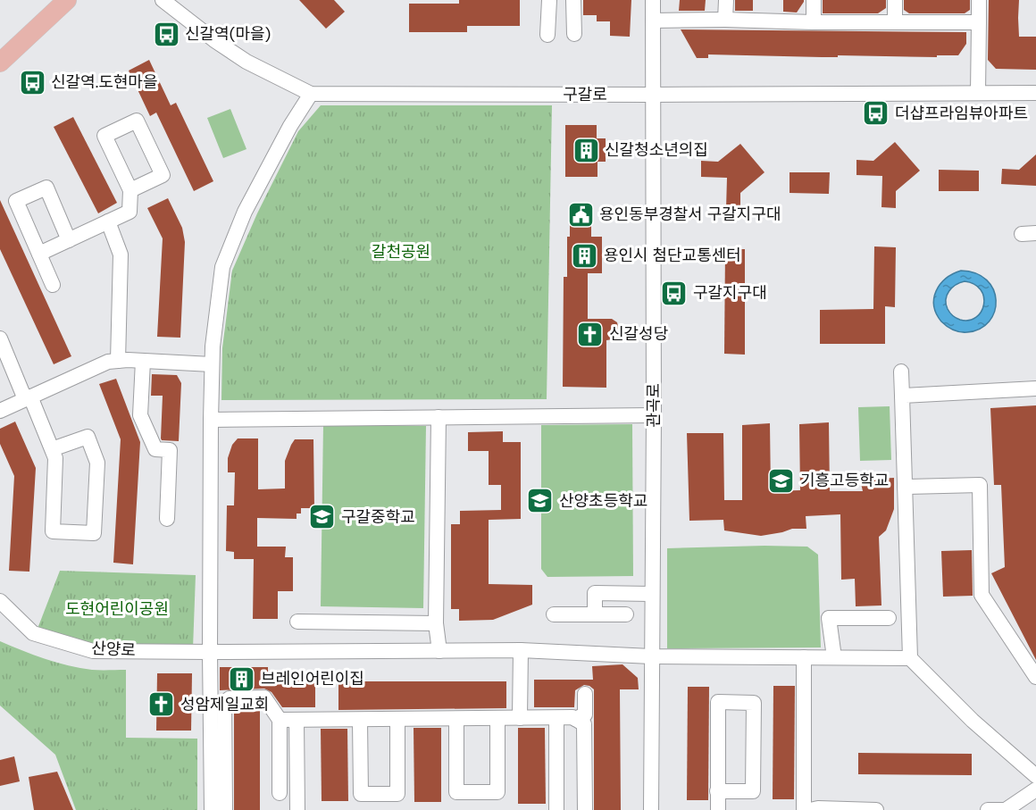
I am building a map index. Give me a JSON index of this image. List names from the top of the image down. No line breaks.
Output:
{"streets":{"street":["구갈로","관곡로","산양로"]},"crossings":[["구갈로","관곡로"],["관곡로","산양로"]],"parks":["갈천공원","도현어린이공원"],"places":{"bus stop":["신갈역(마을)","신갈역.도현마을","더샵프라임뷰아파트","구갈지구대"],"building":["신갈청소년의집","용인시 첨단교통센터","브레인어린이집"],"public building":["용인동부경찰서 구갈지구대"],"church":["신갈성당","성암제일교회"],"school or university":["기흥고등학교","산양초등학교","구갈중학교"]}}
